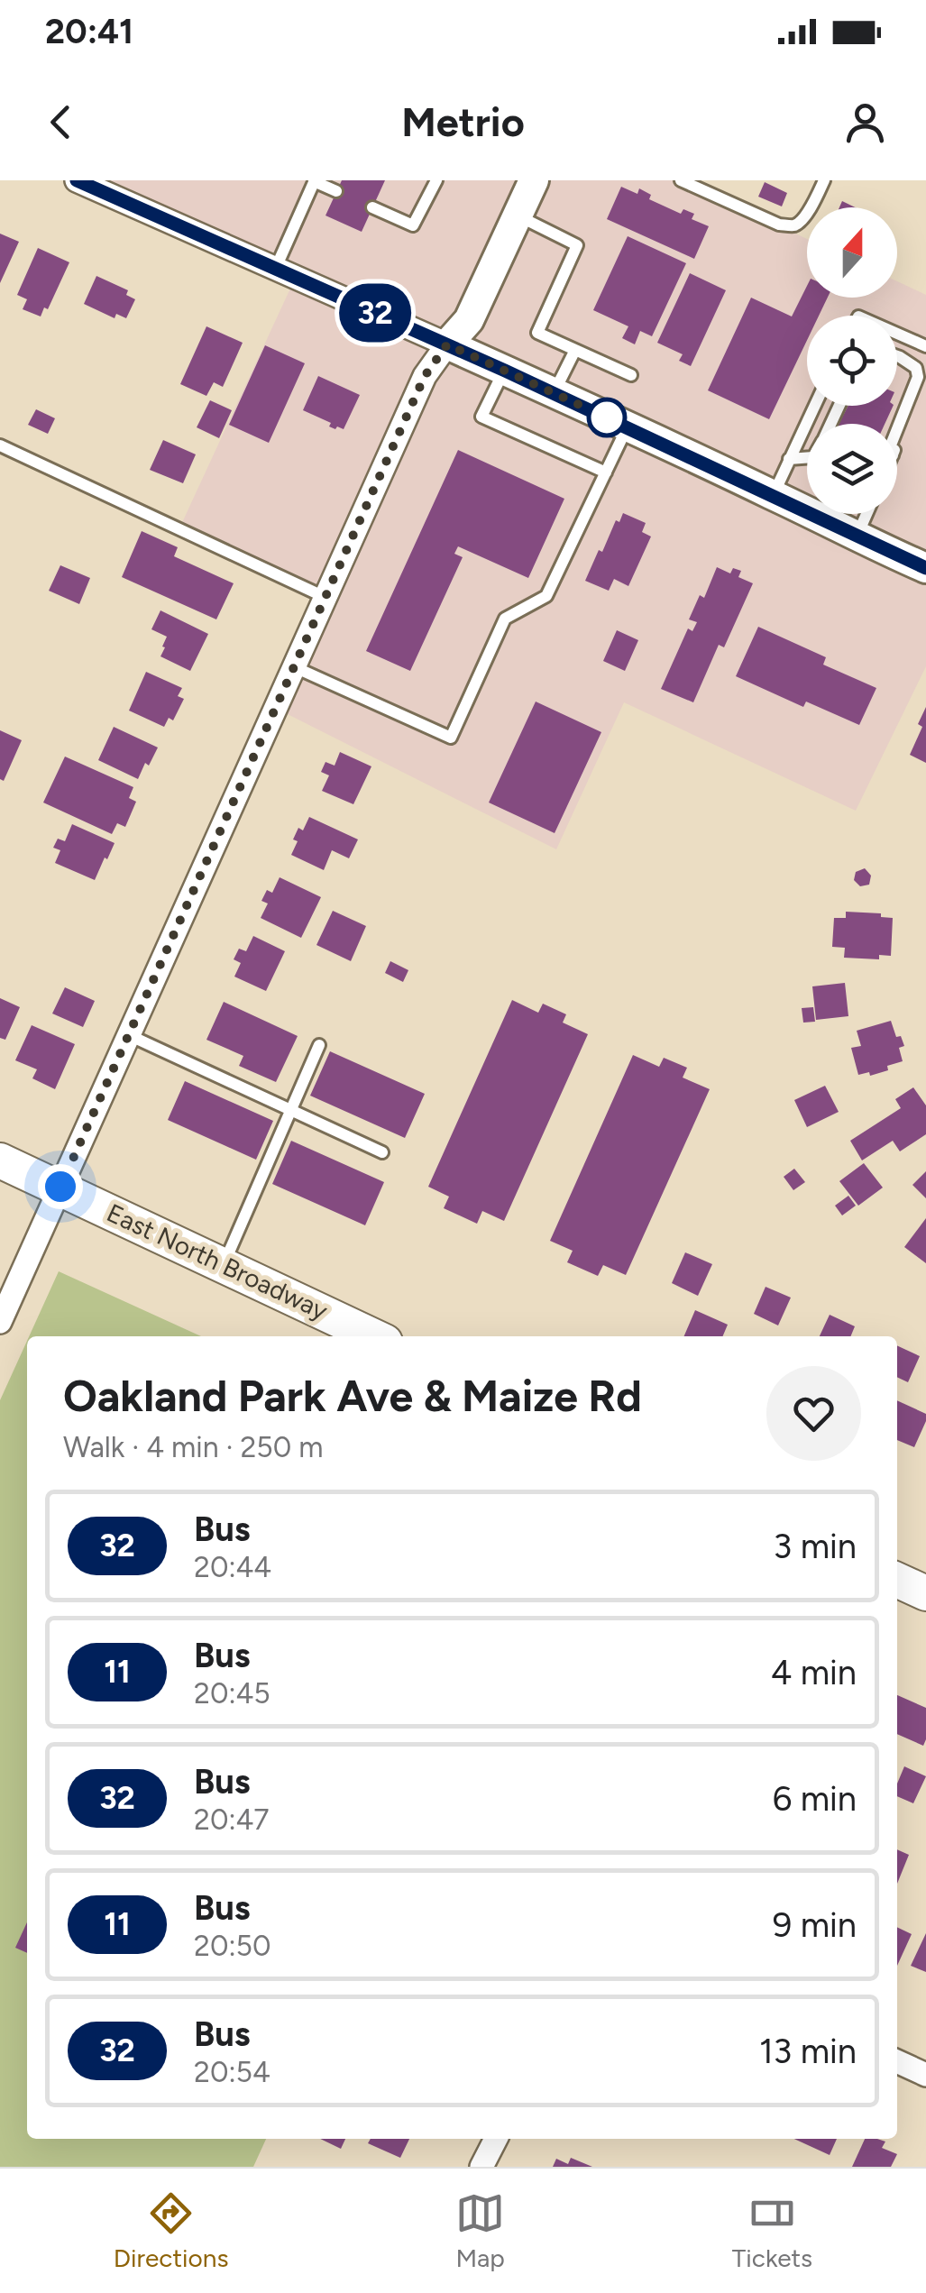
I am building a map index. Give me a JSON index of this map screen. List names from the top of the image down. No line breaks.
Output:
{"streets":{"main road":["East North Broadway"]},"lines":["bus line 32"],"north":"top","page":{"status":"20:41","header":"Metrio","on_map":"32","heading":["Oakland Park Ave & Maize Rd","Walk · 4 min · 250 m"],"list":[{"mark":"32","name":"Bus","note":"20:44","value":"3 min"},{"mark":"11","name":"Bus","note":"20:45","value":"4 min"},{"mark":"32","name":"Bus","note":"20:47","value":"6 min"},{"mark":"11","name":"Bus","note":"20:50","value":"9 min"},{"mark":"32","name":"Bus","note":"20:54","value":"13 min"}],"tabs":["Directions","Map","Tickets"]}}
